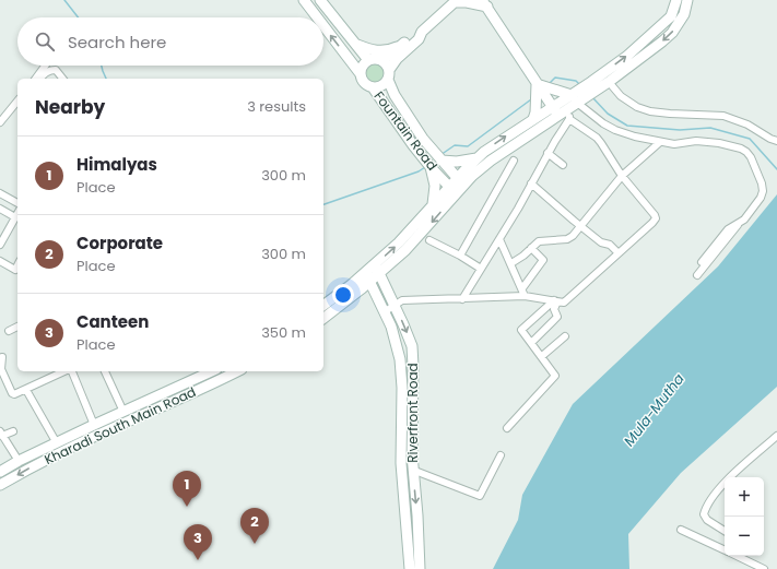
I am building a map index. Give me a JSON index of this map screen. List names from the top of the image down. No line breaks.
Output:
{"streets":{"main road":["Fountain Road","Riverfront Road","Kharadi South Main Road"]},"water":["Mula-Mutha"],"page":{"search":"Search here","heading":["Nearby","3 results"],"list":[{"mark":"1","name":"Himalyas","note":"Place","value":"300 m"},{"mark":"2","name":"Corporate","note":"Place","value":"300 m"},{"mark":"3","name":"Canteen","note":"Place","value":"350 m"}],"pins":["1","2","3"],"map_buttons":["+","−"]}}
